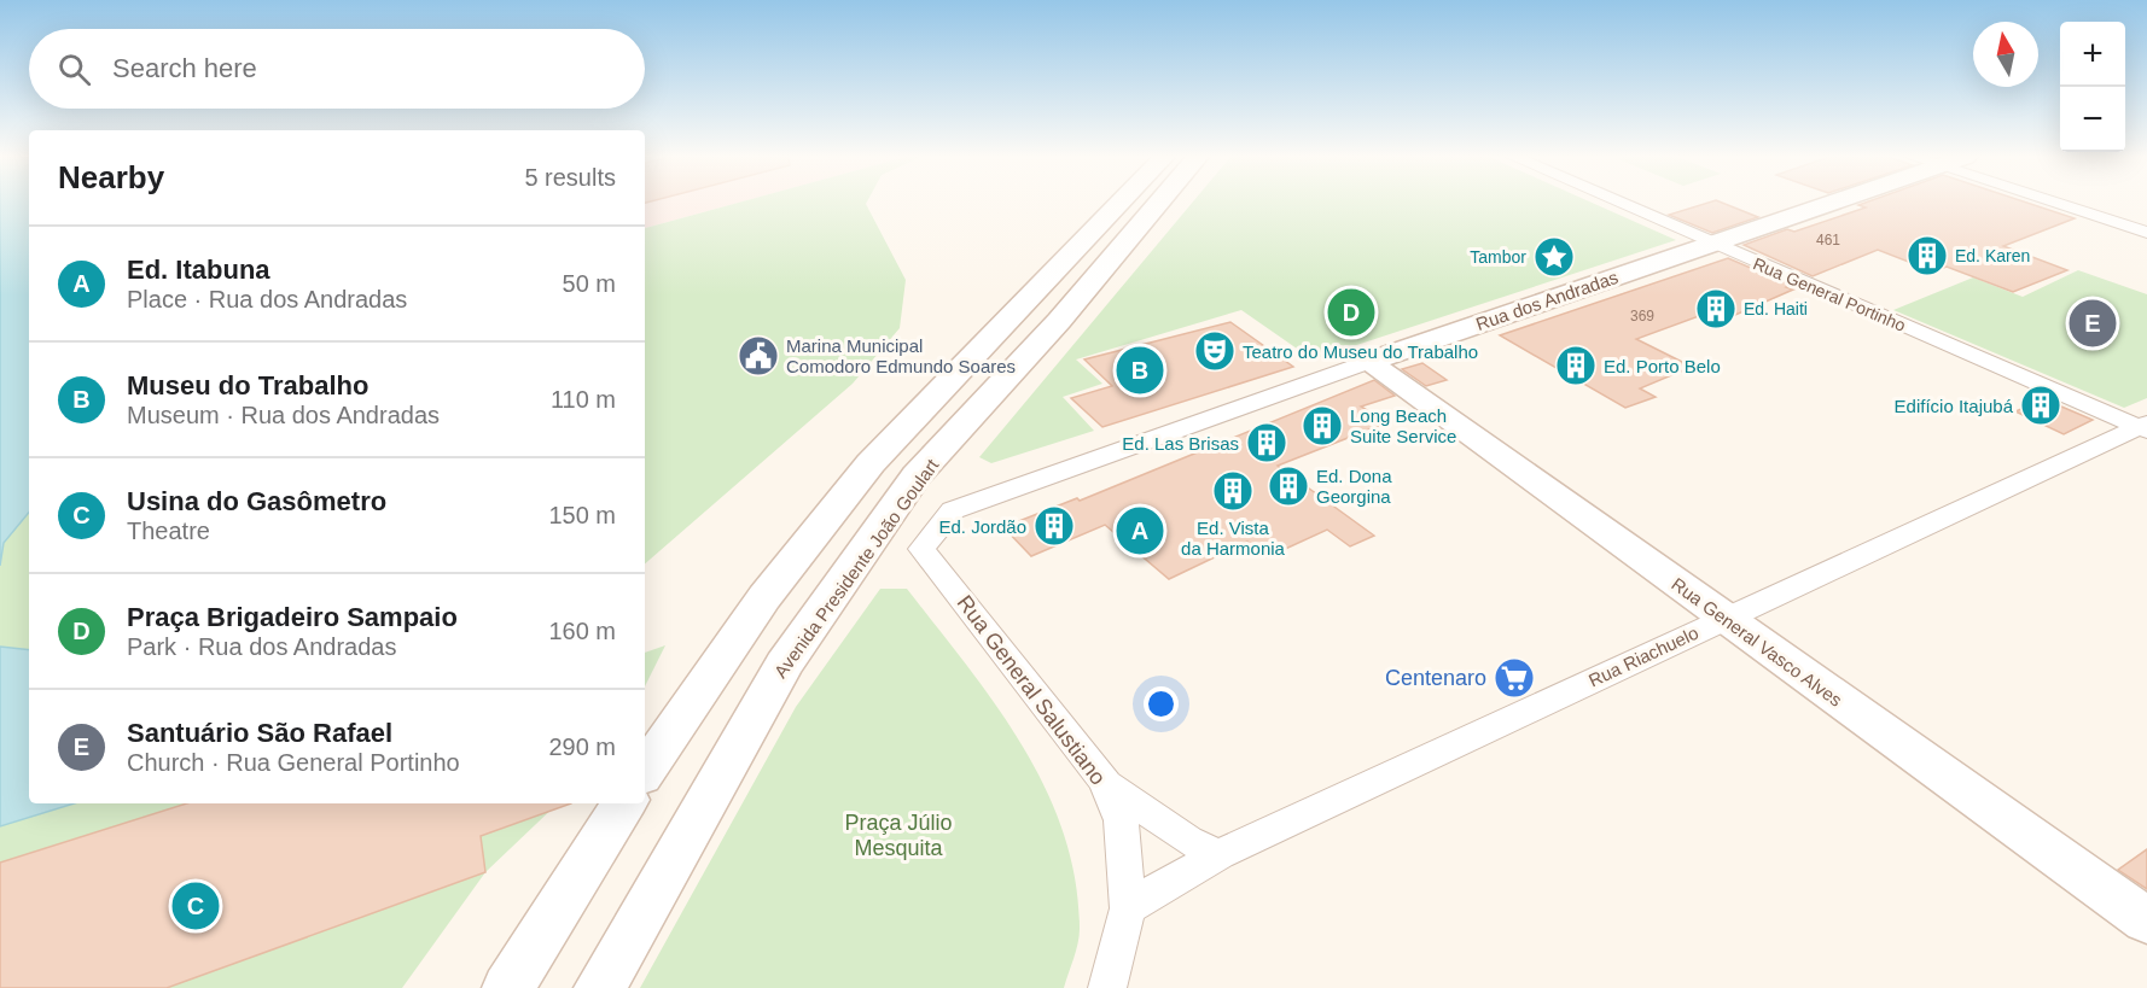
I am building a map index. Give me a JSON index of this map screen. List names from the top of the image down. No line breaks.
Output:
{"streets":{"main road":["Rua dos Andradas","Avenida Presidente João Goulart","Rua General Vasco Alves"],"street":["Rua General Portinho","Rua Riachuelo","Rua General Salustiano"]},"crossings":[["Rua General Portinho","Rua dos Andradas"],["Rua General Portinho","Rua Riachuelo"],["Rua dos Andradas","Rua General Vasco Alves"],["Rua dos Andradas","Rua General Salustiano"],["Rua General Vasco Alves","Rua Riachuelo"],["Rua Riachuelo","Rua General Salustiano"]],"parks":["Praça Júlio Mesquita"],"places":{"building":["Ed. Karen","Ed. Haiti","Ed. Porto Belo","Edifício Itajubá","Long Beach Suite Service","Ed. Las Brisas","Ed. Dona Georgina","Ed. Vista da Harmonia","Ed. Jordão"],"place":["Tambor"],"theatre":["Teatro do Museu do Trabalho"],"public building":["Marina Municipal Comodoro Edmundo Soares"],"supermarket":["Centenaro"]},"house_numbers":["461","369"],"north":"top","page":{"map_buttons":["+","−"],"search":"Search here","heading":["Nearby","5 results"],"list":[{"mark":"A","name":"Ed. Itabuna","note":"Place · Rua dos Andradas","value":"50 m"},{"mark":"B","name":"Museu do Trabalho","note":"Museum · Rua dos Andradas","value":"110 m"},{"mark":"C","name":"Usina do Gasômetro","note":"Theatre","value":"150 m"},{"mark":"D","name":"Praça Brigadeiro Sampaio","note":"Park · Rua dos Andradas","value":"160 m"},{"mark":"E","name":"Santuário São Rafael","note":"Church · Rua General Portinho","value":"290 m"}],"pins":["D","E","B","A","C"]}}
